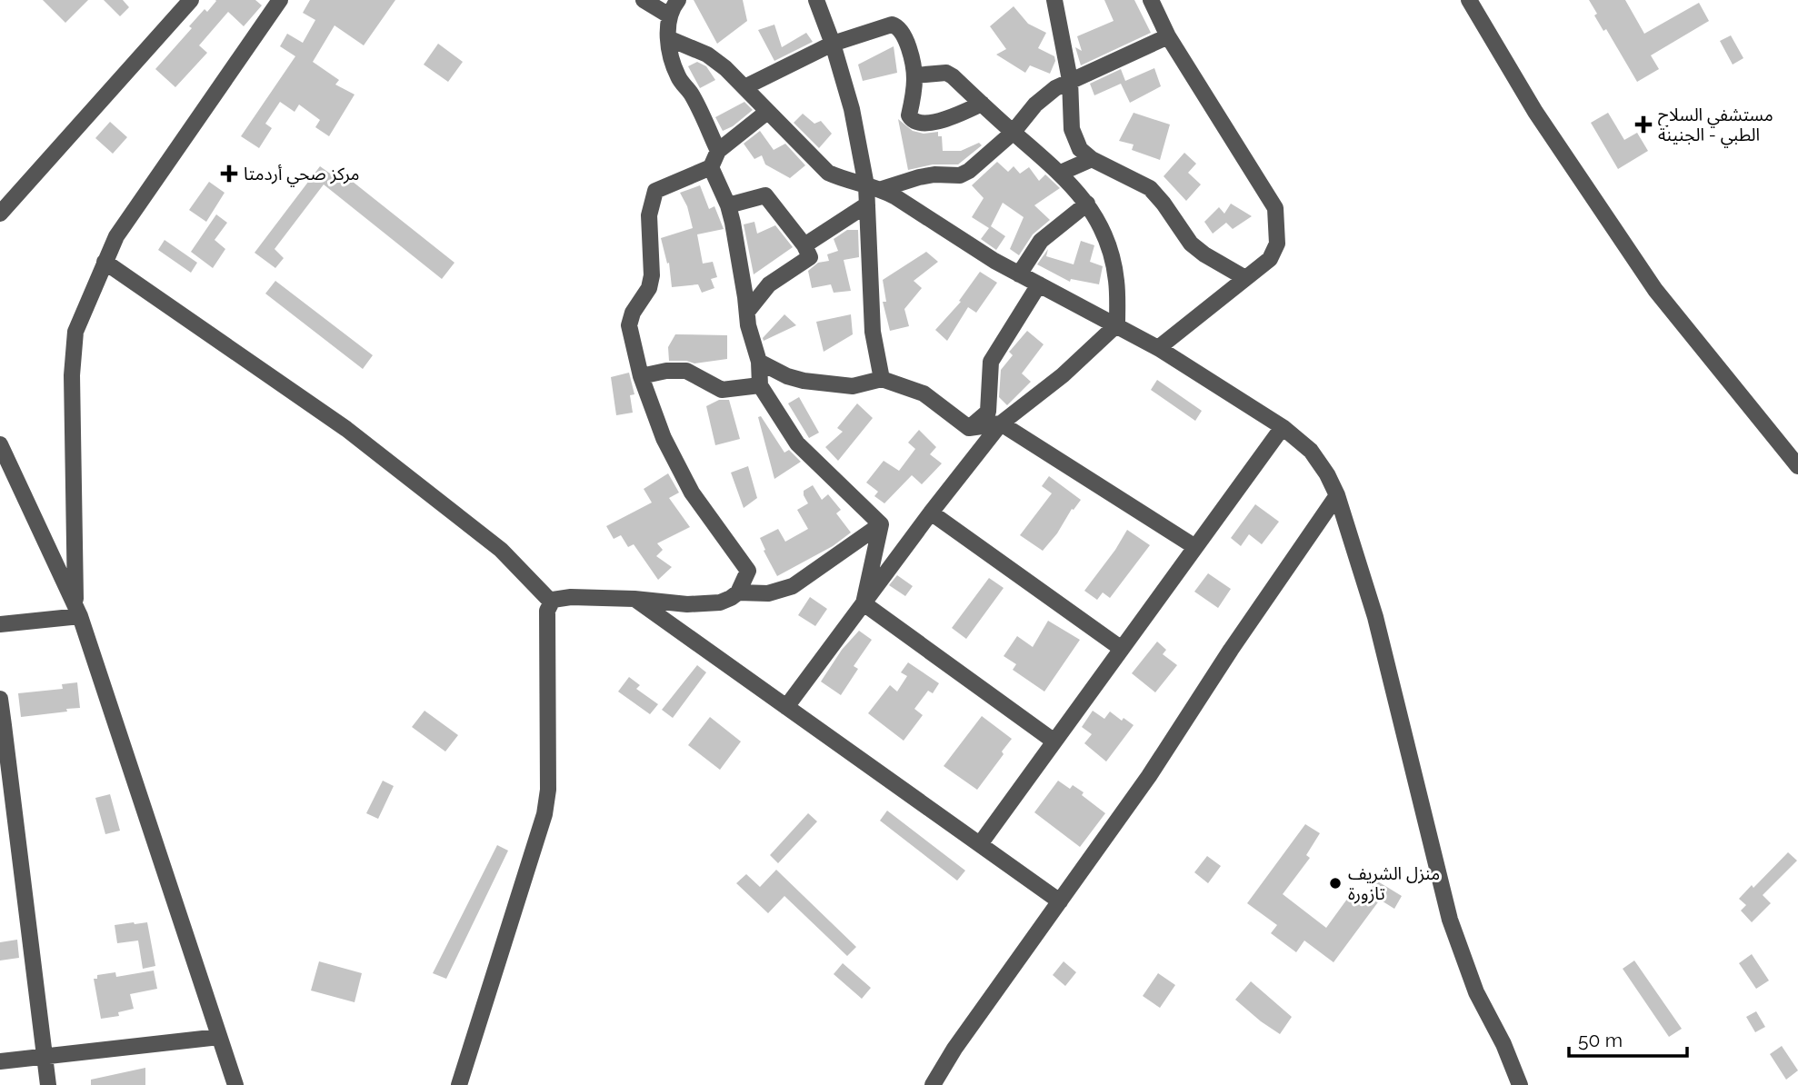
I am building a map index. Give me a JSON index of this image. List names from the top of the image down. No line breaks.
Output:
{"places":{"health":["مستشفي السلاح الطبي - الجنينة","مركز صحي أردمتا"],"other":["منزل الشريف تازورة"]},"scale_bar":"50 m"}
